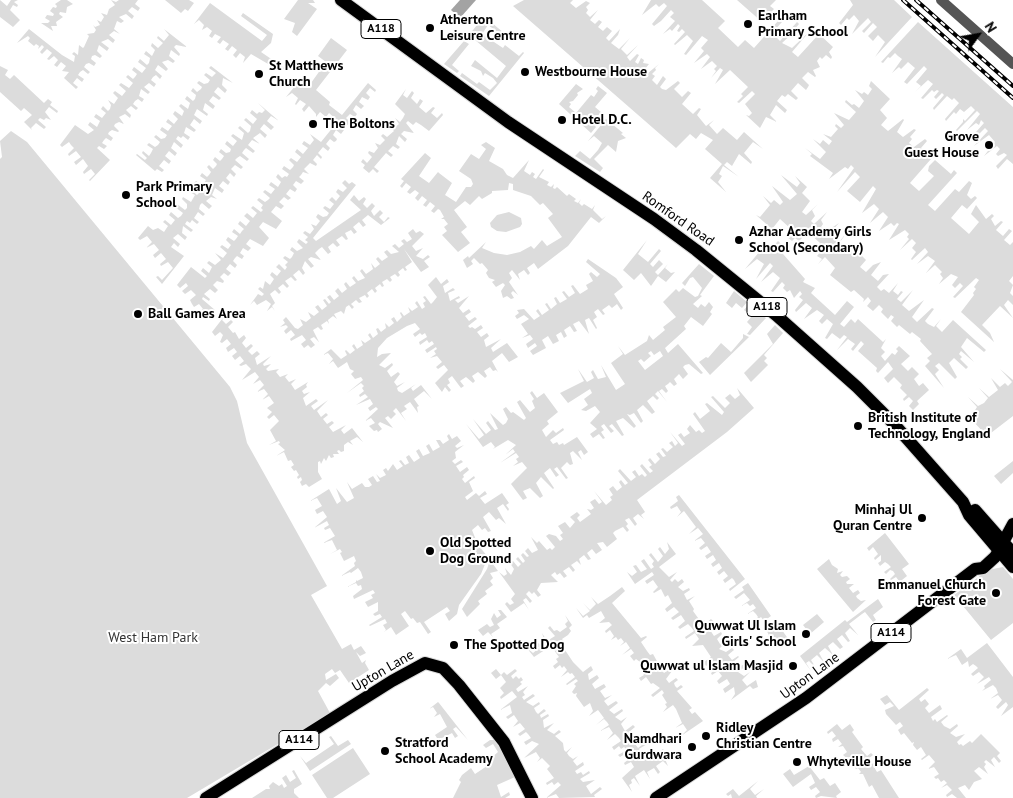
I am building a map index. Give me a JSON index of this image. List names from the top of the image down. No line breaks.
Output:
{"streets":{"main road":["A118","Romford Road","A114","Upton Lane"]},"crossings":[["Romford Road","A114"],["Romford Road","Upton Lane"],["A114","Upton Lane"]],"parks":["West Ham Park"],"places":["Earlham Primary School","Atherton Leisure Centre","Westbourne House","St Matthews Church","Hotel D.C.","The Boltons","Grove Guest House","Park Primary School","Azhar Academy Girls School (Secondary)","Ball Games Area","British Institute of Technology, England","Minhaj Ul Quran Centre","Old Spotted Dog Ground","Emmanuel Church Forest Gate","Quwwat Ul Islam Girls' School","The Spotted Dog","Quwwat ul Islam Masjid","Ridley Christian Centre","Namdhari Gurdwara","Stratford School Academy","Whyteville House"],"north":"top right"}
